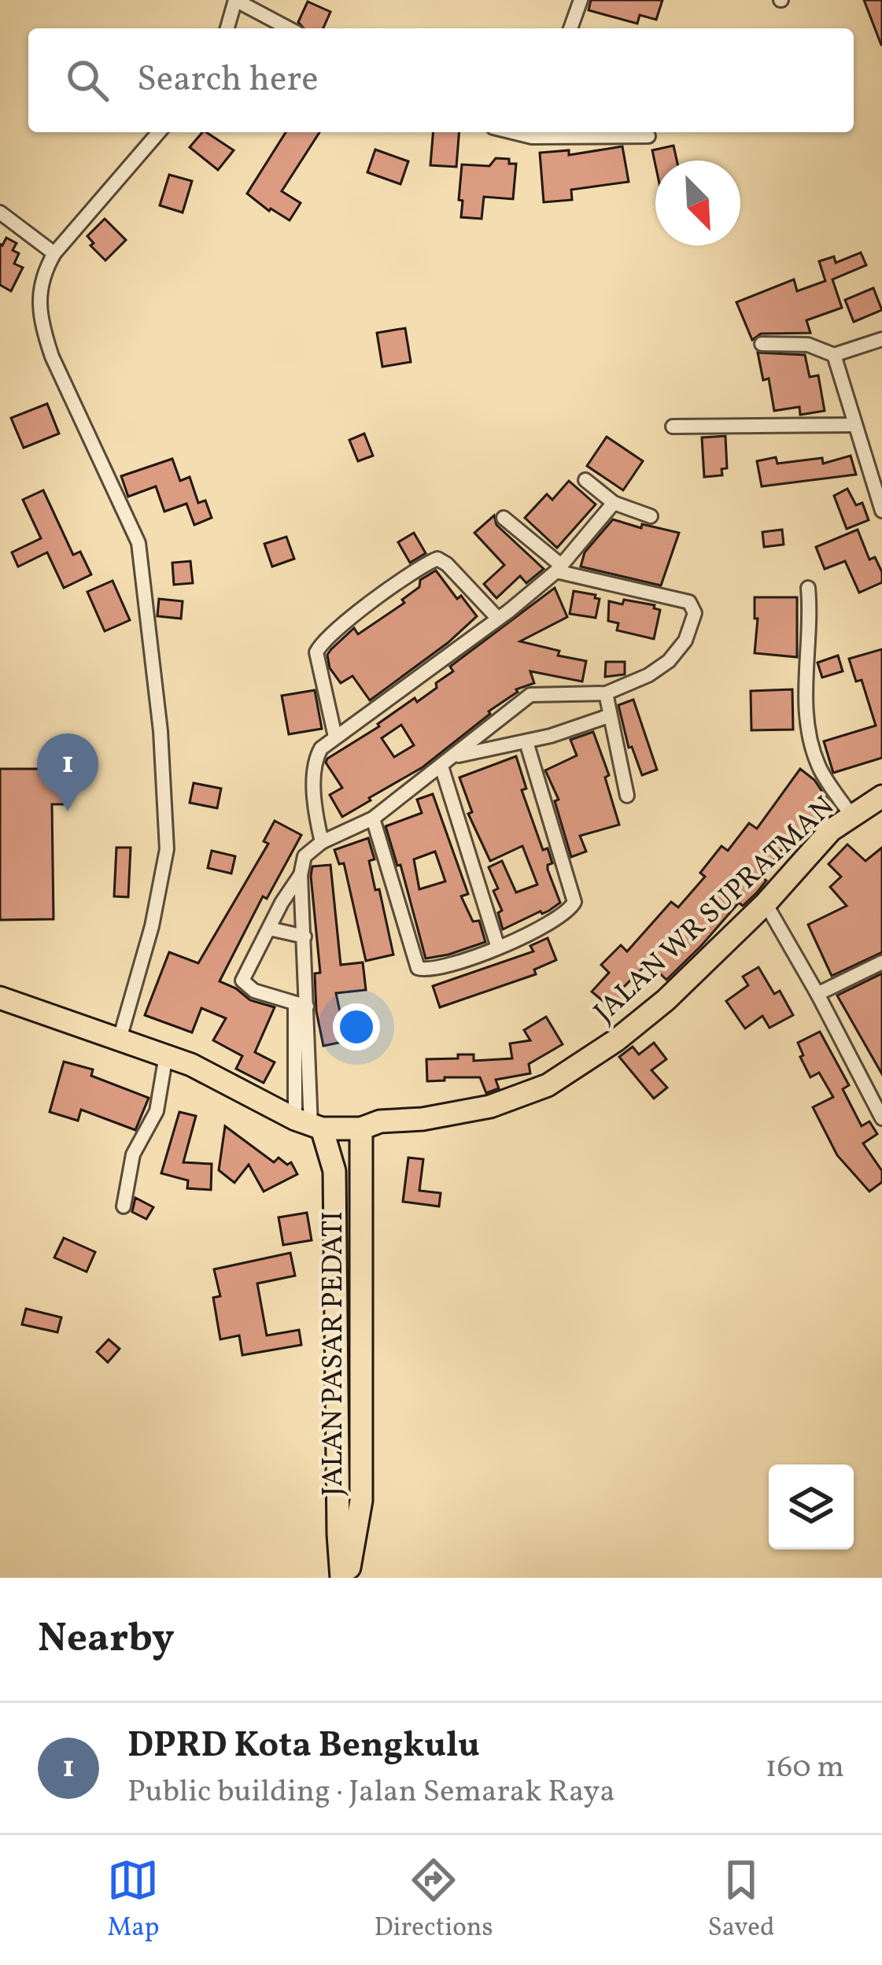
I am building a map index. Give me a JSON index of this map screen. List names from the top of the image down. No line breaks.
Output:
{"streets":{"highway":["JALAN WR SUPRATMAN","JALAN PASAR PEDATI"]},"crossings":[["JALAN WR SUPRATMAN","JALAN PASAR PEDATI"]],"north":"bottom right","page":{"search":"Search here","pins":"1","heading":"Nearby","list":[{"mark":"1","name":"DPRD Kota Bengkulu","note":"Public building · Jalan Semarak Raya","value":"160 m"}],"nav":["Map","Directions","Saved"]}}
